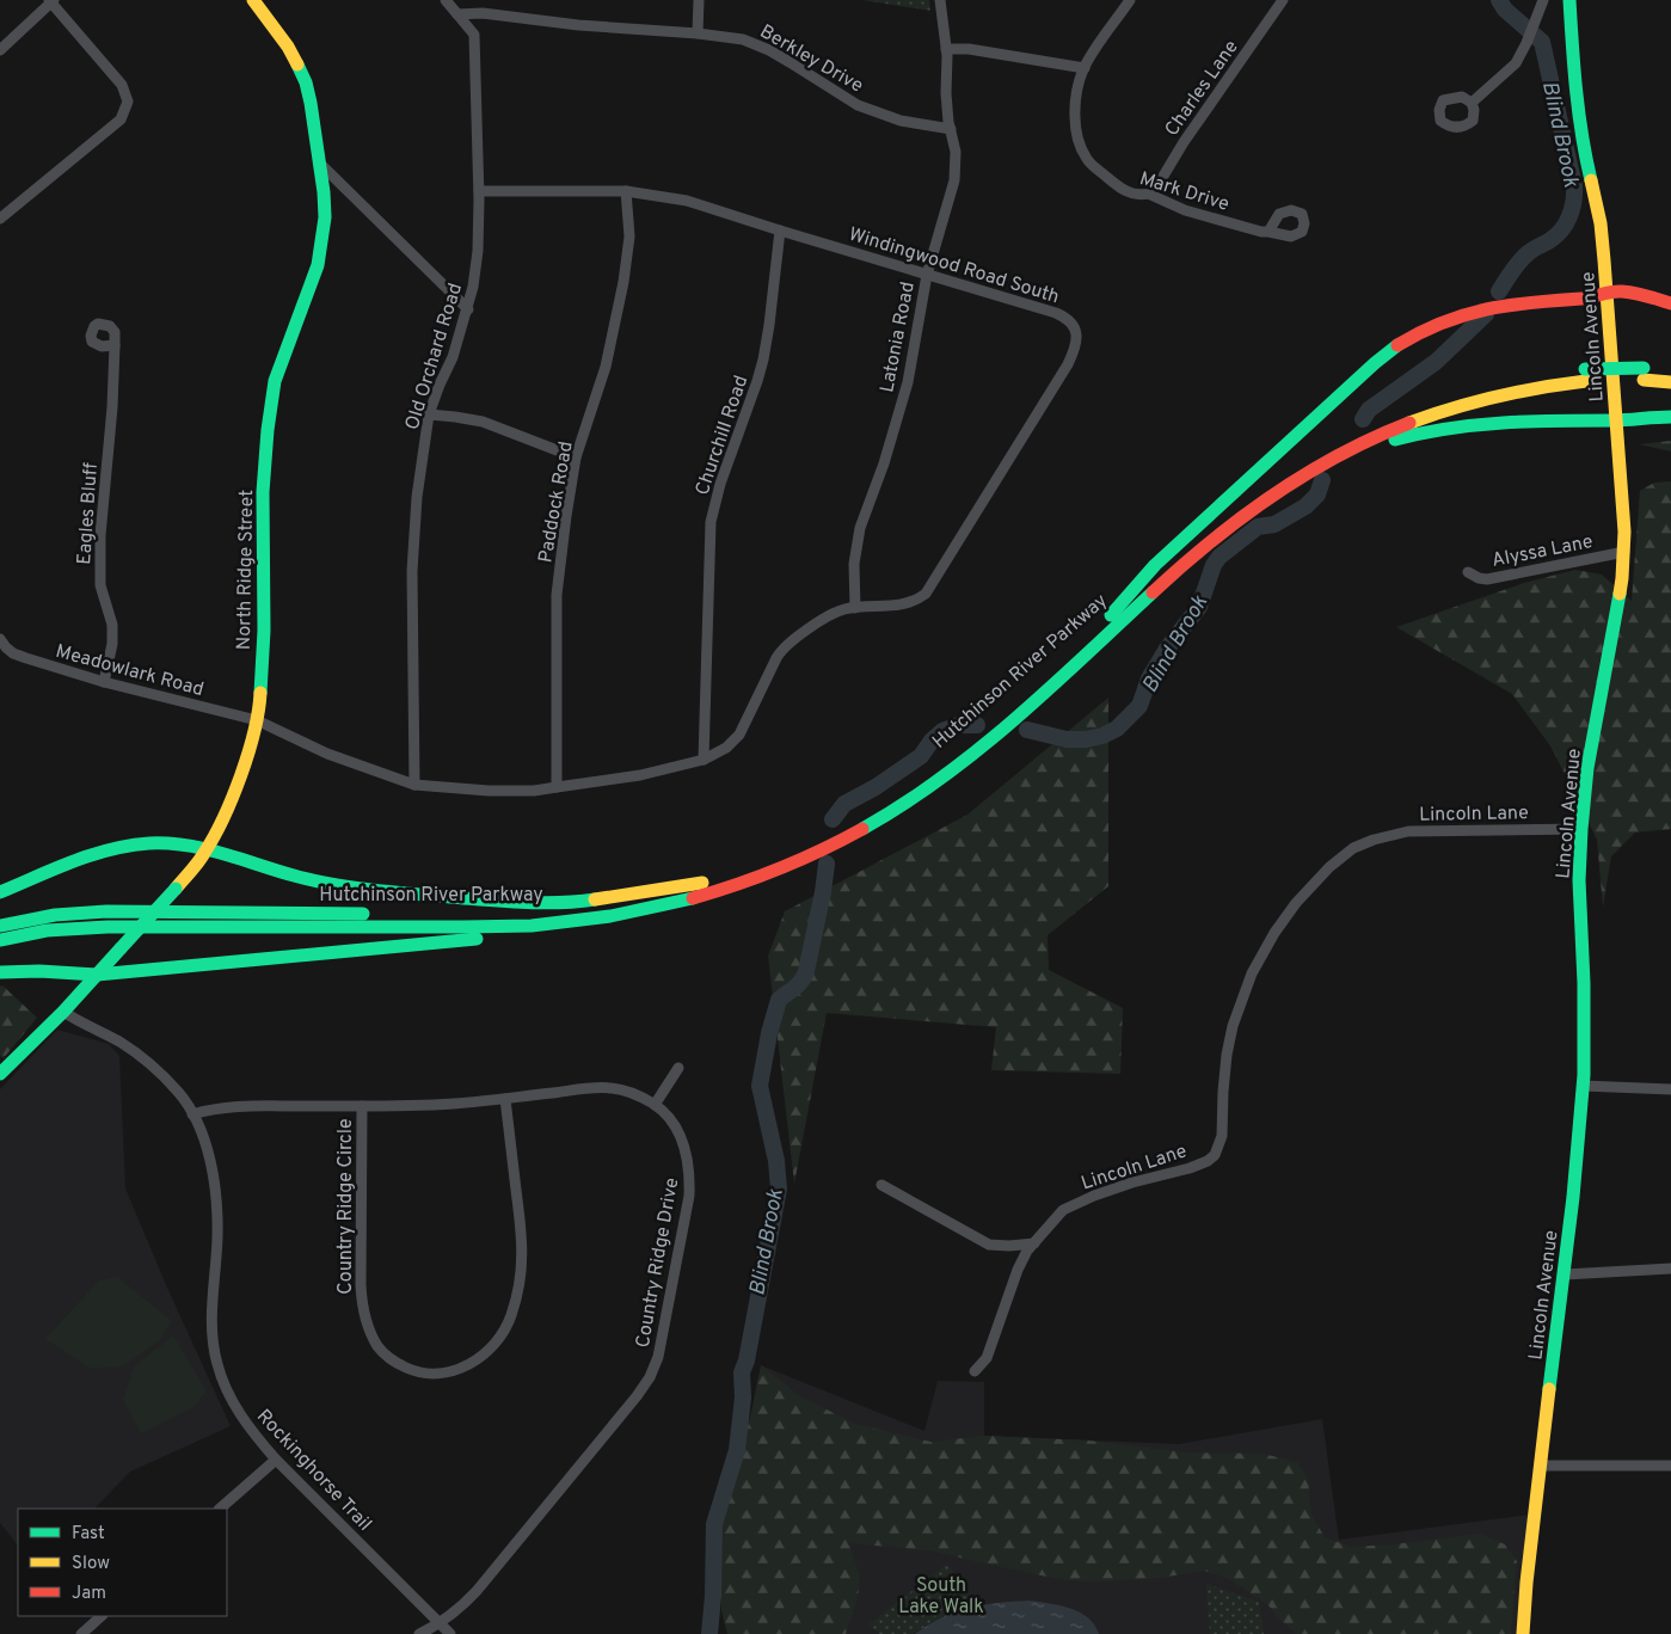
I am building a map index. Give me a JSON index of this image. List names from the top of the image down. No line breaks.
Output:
{"streets":{"main road":["Lincoln Avenue","North Ridge Street","Hutchinson River Parkway"],"street":["Berkley Drive","Charles Lane","Mark Drive","Windingwood Road South","Latonia Road","Old Orchard Road","Churchill Road","Paddock Road","Eagles Bluff","Alyssa Lane","Meadowlark Road","Lincoln Lane","Country Ridge Circle","Country Ridge Drive","Rockinghorse Trail"]},"crossings":[["Berkley Drive","Latonia Road"],["Berkley Drive","Old Orchard Road"],["Charles Lane","Mark Drive"],["Windingwood Road South","Latonia Road"],["Windingwood Road South","Old Orchard Road"],["Windingwood Road South","Churchill Road"],["Windingwood Road South","Paddock Road"],["Windingwood Road South","Meadowlark Road"],["Latonia Road","Meadowlark Road"],["Lincoln Avenue","Alyssa Lane"],["Lincoln Avenue","Lincoln Lane"],["Old Orchard Road","Meadowlark Road"],["Churchill Road","Meadowlark Road"],["Paddock Road","Meadowlark Road"],["Eagles Bluff","Meadowlark Road"],["North Ridge Street","Meadowlark Road"],["North Ridge Street","Rockinghorse Trail"],["Country Ridge Circle","Country Ridge Drive"],["Country Ridge Drive","Rockinghorse Trail"]],"water":["Blind Brook"],"parks":["South Lake Walk"],"legend":["Fast","Slow","Jam"]}
